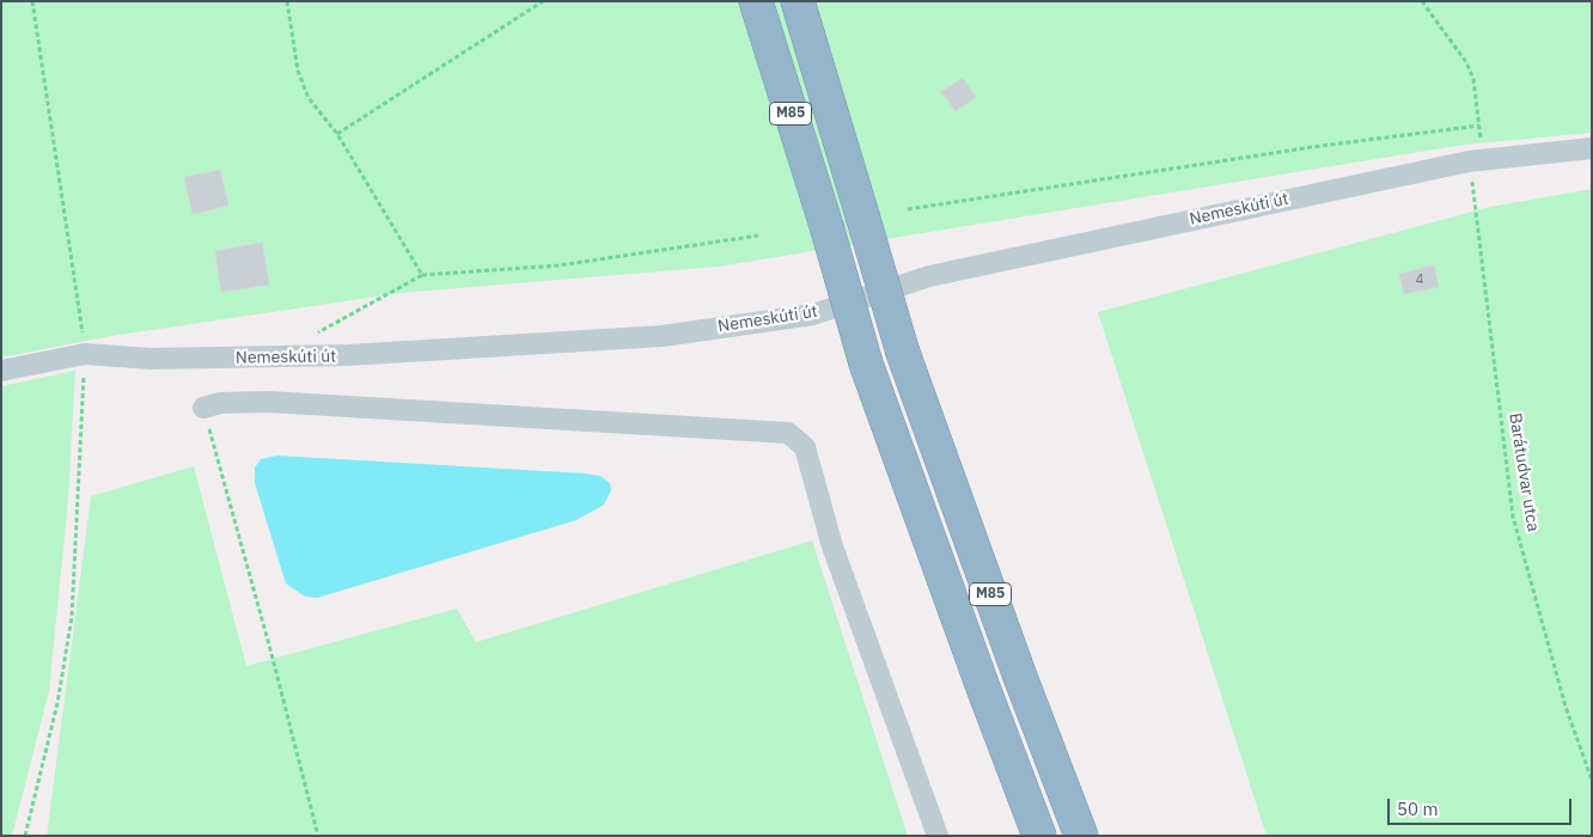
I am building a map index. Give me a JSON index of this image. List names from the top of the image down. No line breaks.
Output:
{"streets":{"highway":["M85"],"street":["Nemeskúti út"],"path":["Barátudvar utca"]},"crossings":[["Nemeskúti út","Barátudvar utca"]],"house_numbers":["4"],"scale_bar":"50 m"}
